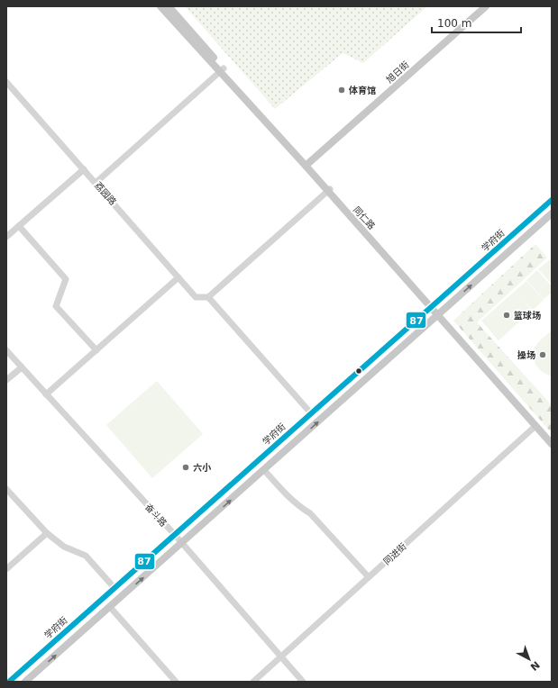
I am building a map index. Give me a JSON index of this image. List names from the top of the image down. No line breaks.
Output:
{"streets":{"main road":["旭日街","同仁路","学府街"],"street":["荔园路","奋斗路","同进街"]},"crossings":[["旭日街","同仁路"],["同仁路","学府街"],["同仁路","同进街"],["学府街","奋斗路"],["奋斗路","同进街"]],"places":["体育馆","篮球场","操场","六小"],"lines":["transit line 87"],"scale_bar":"100 m","north":"bottom right"}
